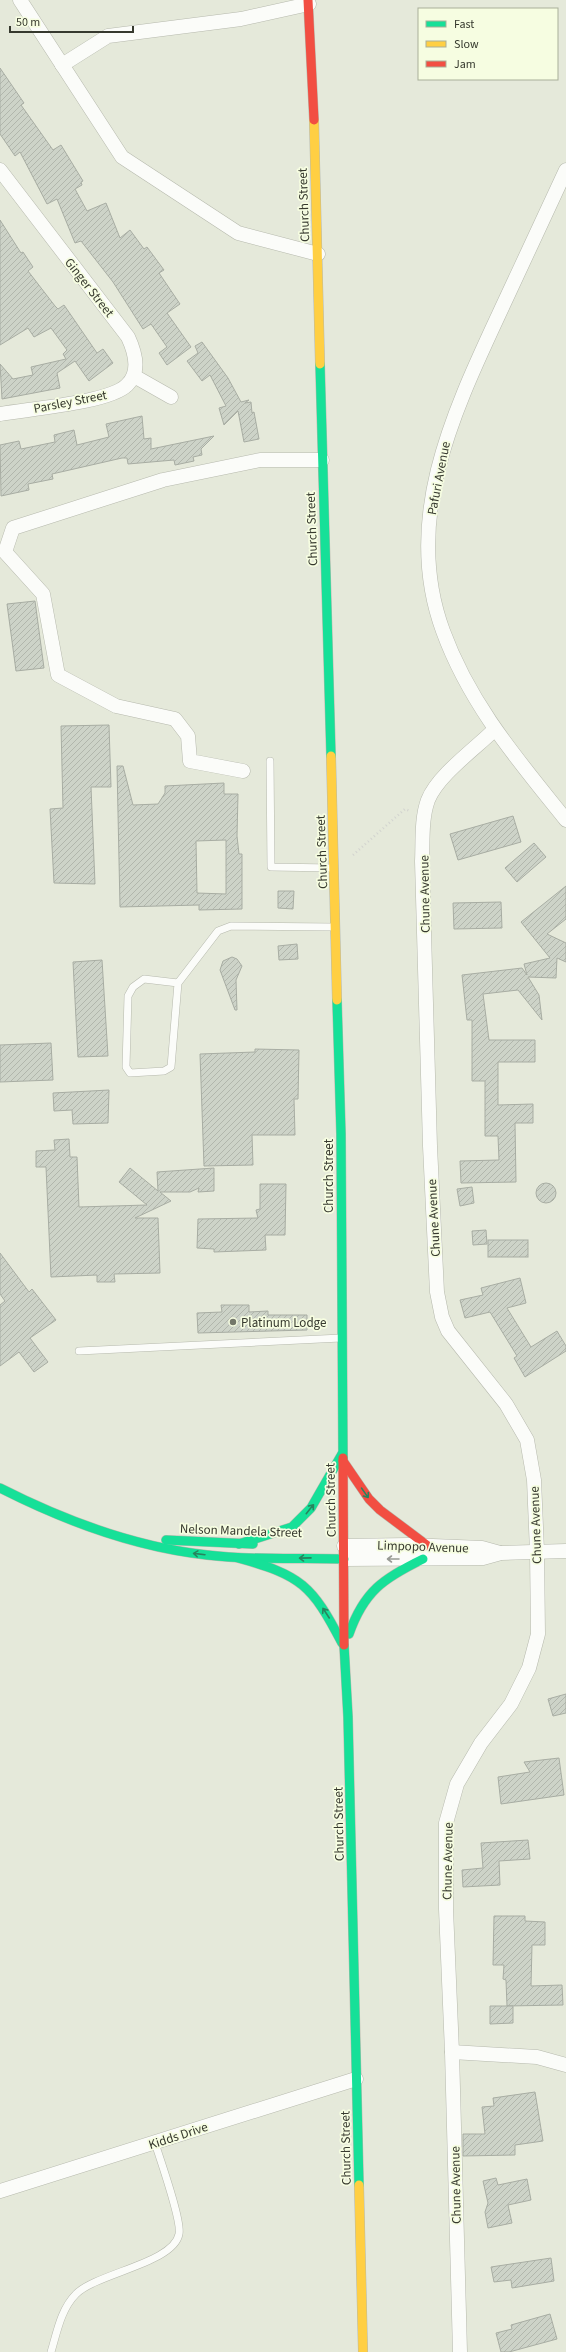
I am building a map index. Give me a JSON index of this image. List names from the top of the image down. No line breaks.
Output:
{"streets":{"main road":["Church Street","Nelson Mandela Street"],"street":["Ginger Street","Parsley Street","Pafuri Avenue","Chune Avenue","Limpopo Avenue","Kidds Drive"]},"crossings":[["Church Street","Nelson Mandela Street"],["Church Street","Limpopo Avenue"],["Church Street","Kidds Drive"],["Ginger Street","Parsley Street"],["Pafuri Avenue","Chune Avenue"],["Chune Avenue","Limpopo Avenue"],["Nelson Mandela Street","Limpopo Avenue"]],"places":["Platinum Lodge"],"legend":["Fast","Slow","Jam"],"scale_bar":"50 m"}
